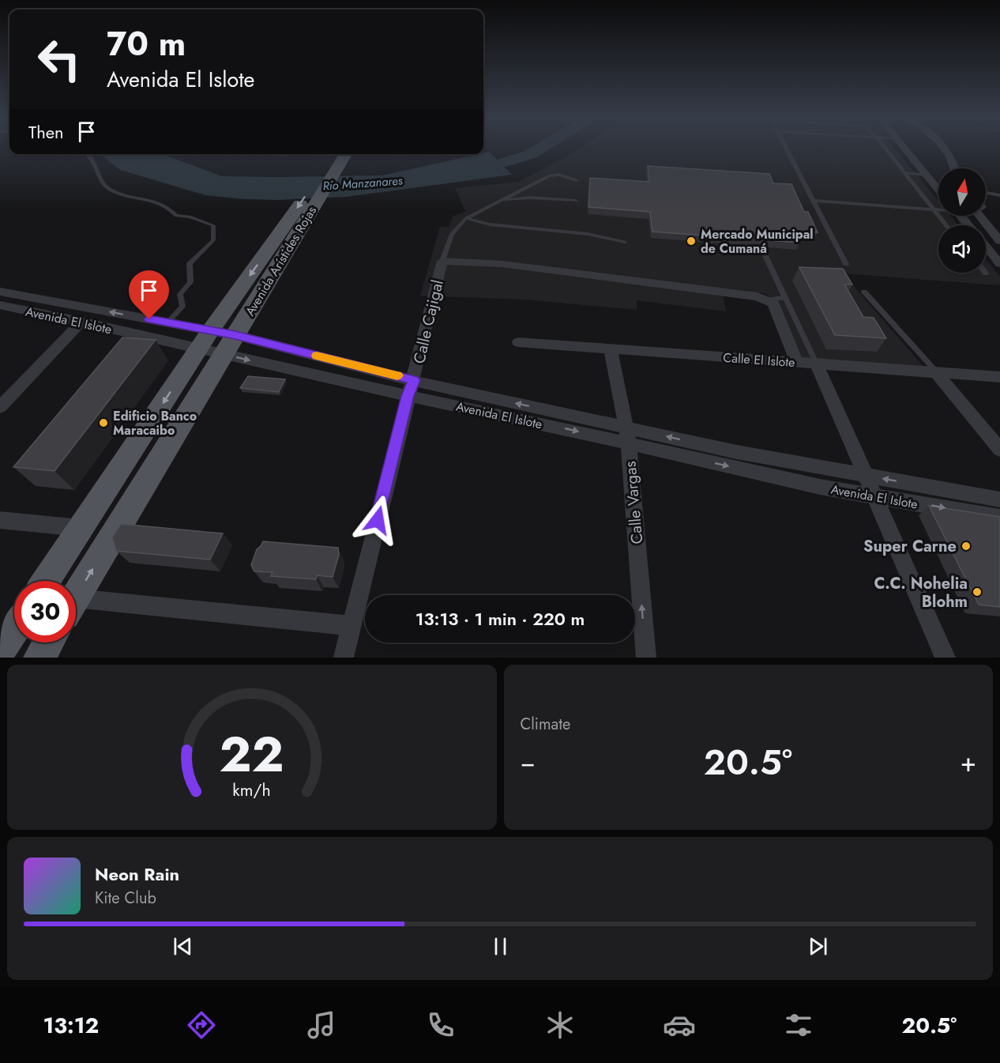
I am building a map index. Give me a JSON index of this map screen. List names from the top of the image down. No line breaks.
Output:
{"streets":{"main road":["Avenida Arístides Rojas"],"street":["Avenida El Islote","Calle Cajigal","Calle El Islote","Calle Vargas"]},"crossings":[["Avenida Arístides Rojas","Avenida El Islote"],["Avenida El Islote","Calle Cajigal"],["Avenida El Islote","Calle Vargas"],["Calle El Islote","Calle Vargas"]],"one_way":["Calle Vargas"],"water":["Río Manzanares"],"places":["Mercado Municipal de Cumaná","Edificio Banco Maracaibo","Super Carne","C.C. Nohelia Blohm"],"north":"top","page":{"turn":["70 m","Avenida El Islote"],"then":"Then","limit":"30","trip":"13:13 · 1 min · 220 m","tile":"Climate","heat":["−","20.5°","+"],"song":["Neon Rain","Kite Club"],"tabs":["13:12","20.5°"],"gauge":["22","km/h"]}}
